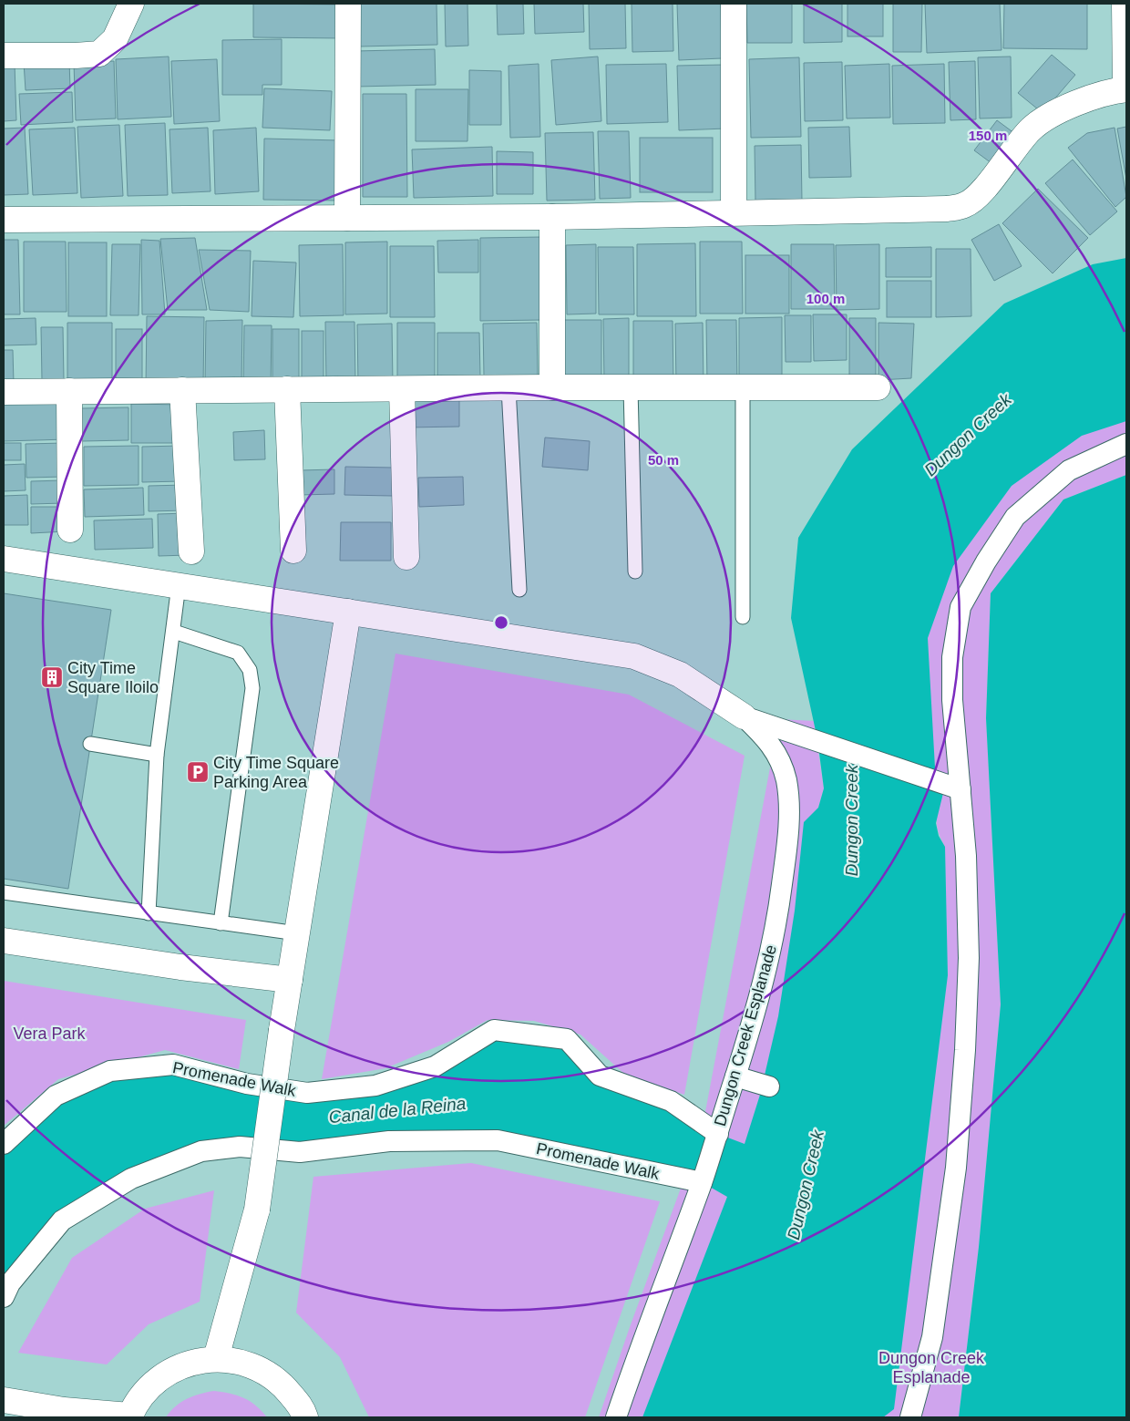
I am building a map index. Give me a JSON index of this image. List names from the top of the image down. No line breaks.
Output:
{"streets":{"street":["Dungon Creek Esplanade","Promenade Walk"]},"crossings":[["Dungon Creek Esplanade","Promenade Walk"]],"water":["Dungon Creek","Canal de la Reina"],"parks":["Vera Park","Dungon Creek Esplanade"],"places":{"building":["City Time Square Iloilo"],"parking":["City Time Square Parking Area"]},"rings":["150 m","100 m","50 m"]}
